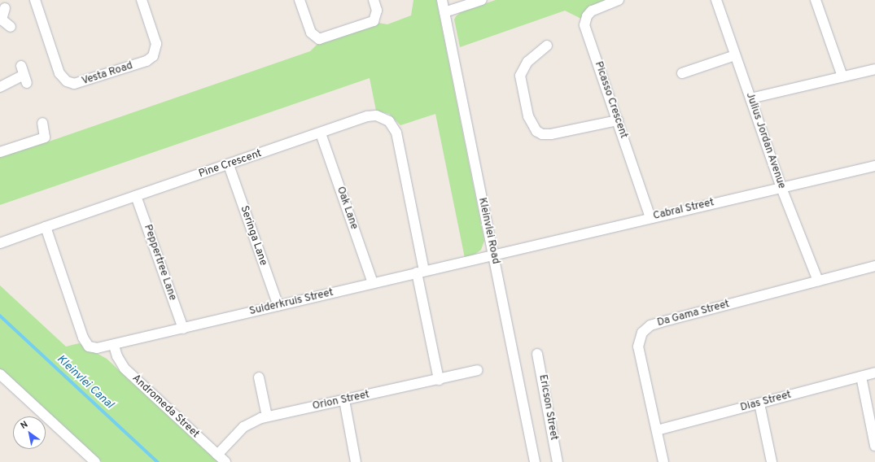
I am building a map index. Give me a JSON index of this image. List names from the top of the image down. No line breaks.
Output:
{"streets":{"street":["Vesta Road","Picasso Crescent","Julius Jordan Avenue","Pine Crescent","Oak Lane","Cabral Street","Kleinvlei Road","Seringa Lane","Peppertree Lane","Suiderkruis Street","Da Gama Street","Orion Street","Dias Street","Andromeda Street","Ericson Street"]},"crossings":[["Picasso Crescent","Cabral Street"],["Julius Jordan Avenue","Cabral Street"],["Julius Jordan Avenue","Da Gama Street"],["Pine Crescent","Oak Lane"],["Pine Crescent","Seringa Lane"],["Pine Crescent","Peppertree Lane"],["Pine Crescent","Suiderkruis Street"],["Pine Crescent","Orion Street"],["Oak Lane","Suiderkruis Street"],["Cabral Street","Kleinvlei Road"],["Cabral Street","Suiderkruis Street"],["Kleinvlei Road","Suiderkruis Street"],["Seringa Lane","Suiderkruis Street"],["Peppertree Lane","Suiderkruis Street"],["Suiderkruis Street","Andromeda Street"],["Da Gama Street","Dias Street"],["Orion Street","Andromeda Street"]],"water":["Kleinvlei Canal"],"north":"top left"}
